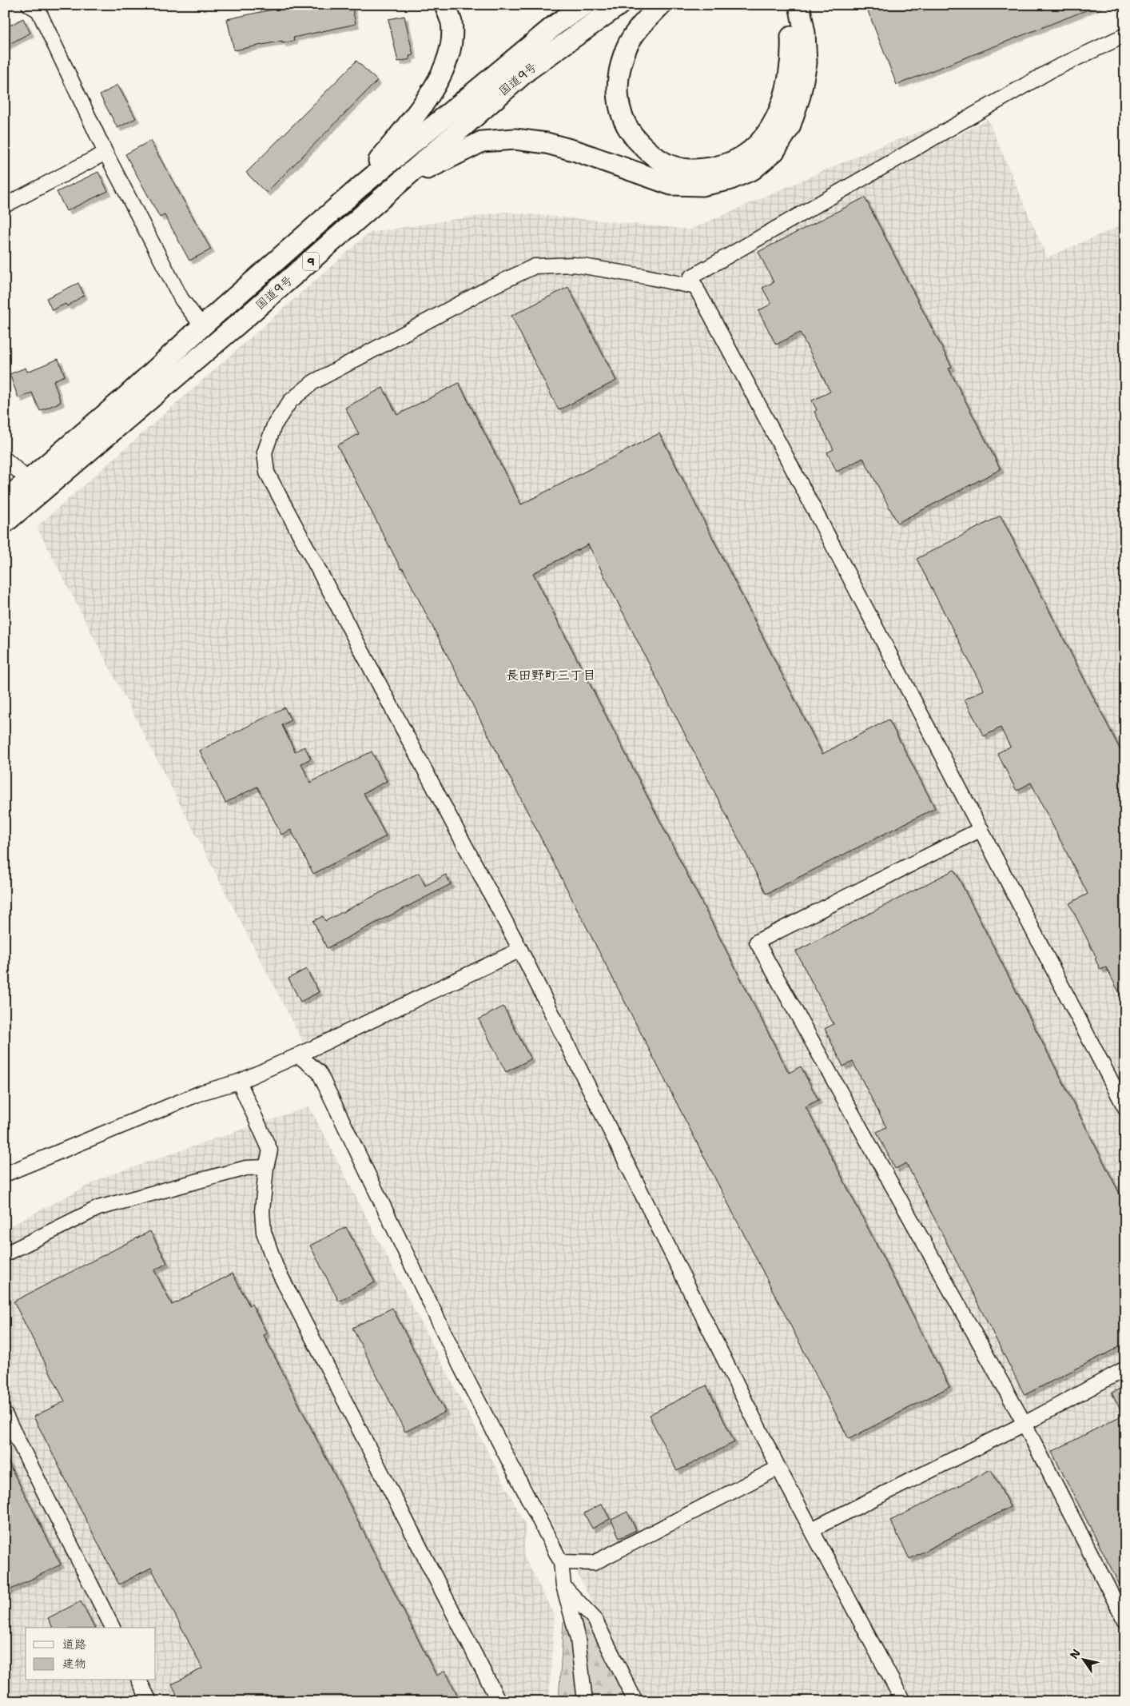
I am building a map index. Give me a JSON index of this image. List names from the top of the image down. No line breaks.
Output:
{"streets":{"highway":["国道9号","9"]},"districts":["長田野町三丁目"],"legend":["道路","建物"],"north":"top left"}
